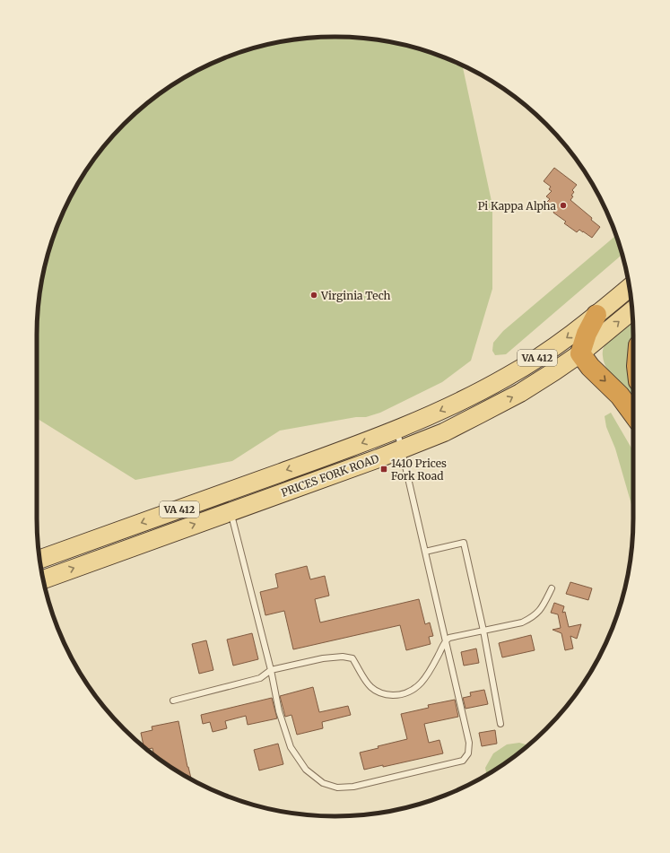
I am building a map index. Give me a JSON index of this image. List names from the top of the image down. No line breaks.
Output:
{"streets":{"main road":["VA 412","PRICES FORK ROAD"]},"places":{"other":["Pi Kappa Alpha","Virginia Tech"],"transit":["1410 Prices Fork Road"]}}
